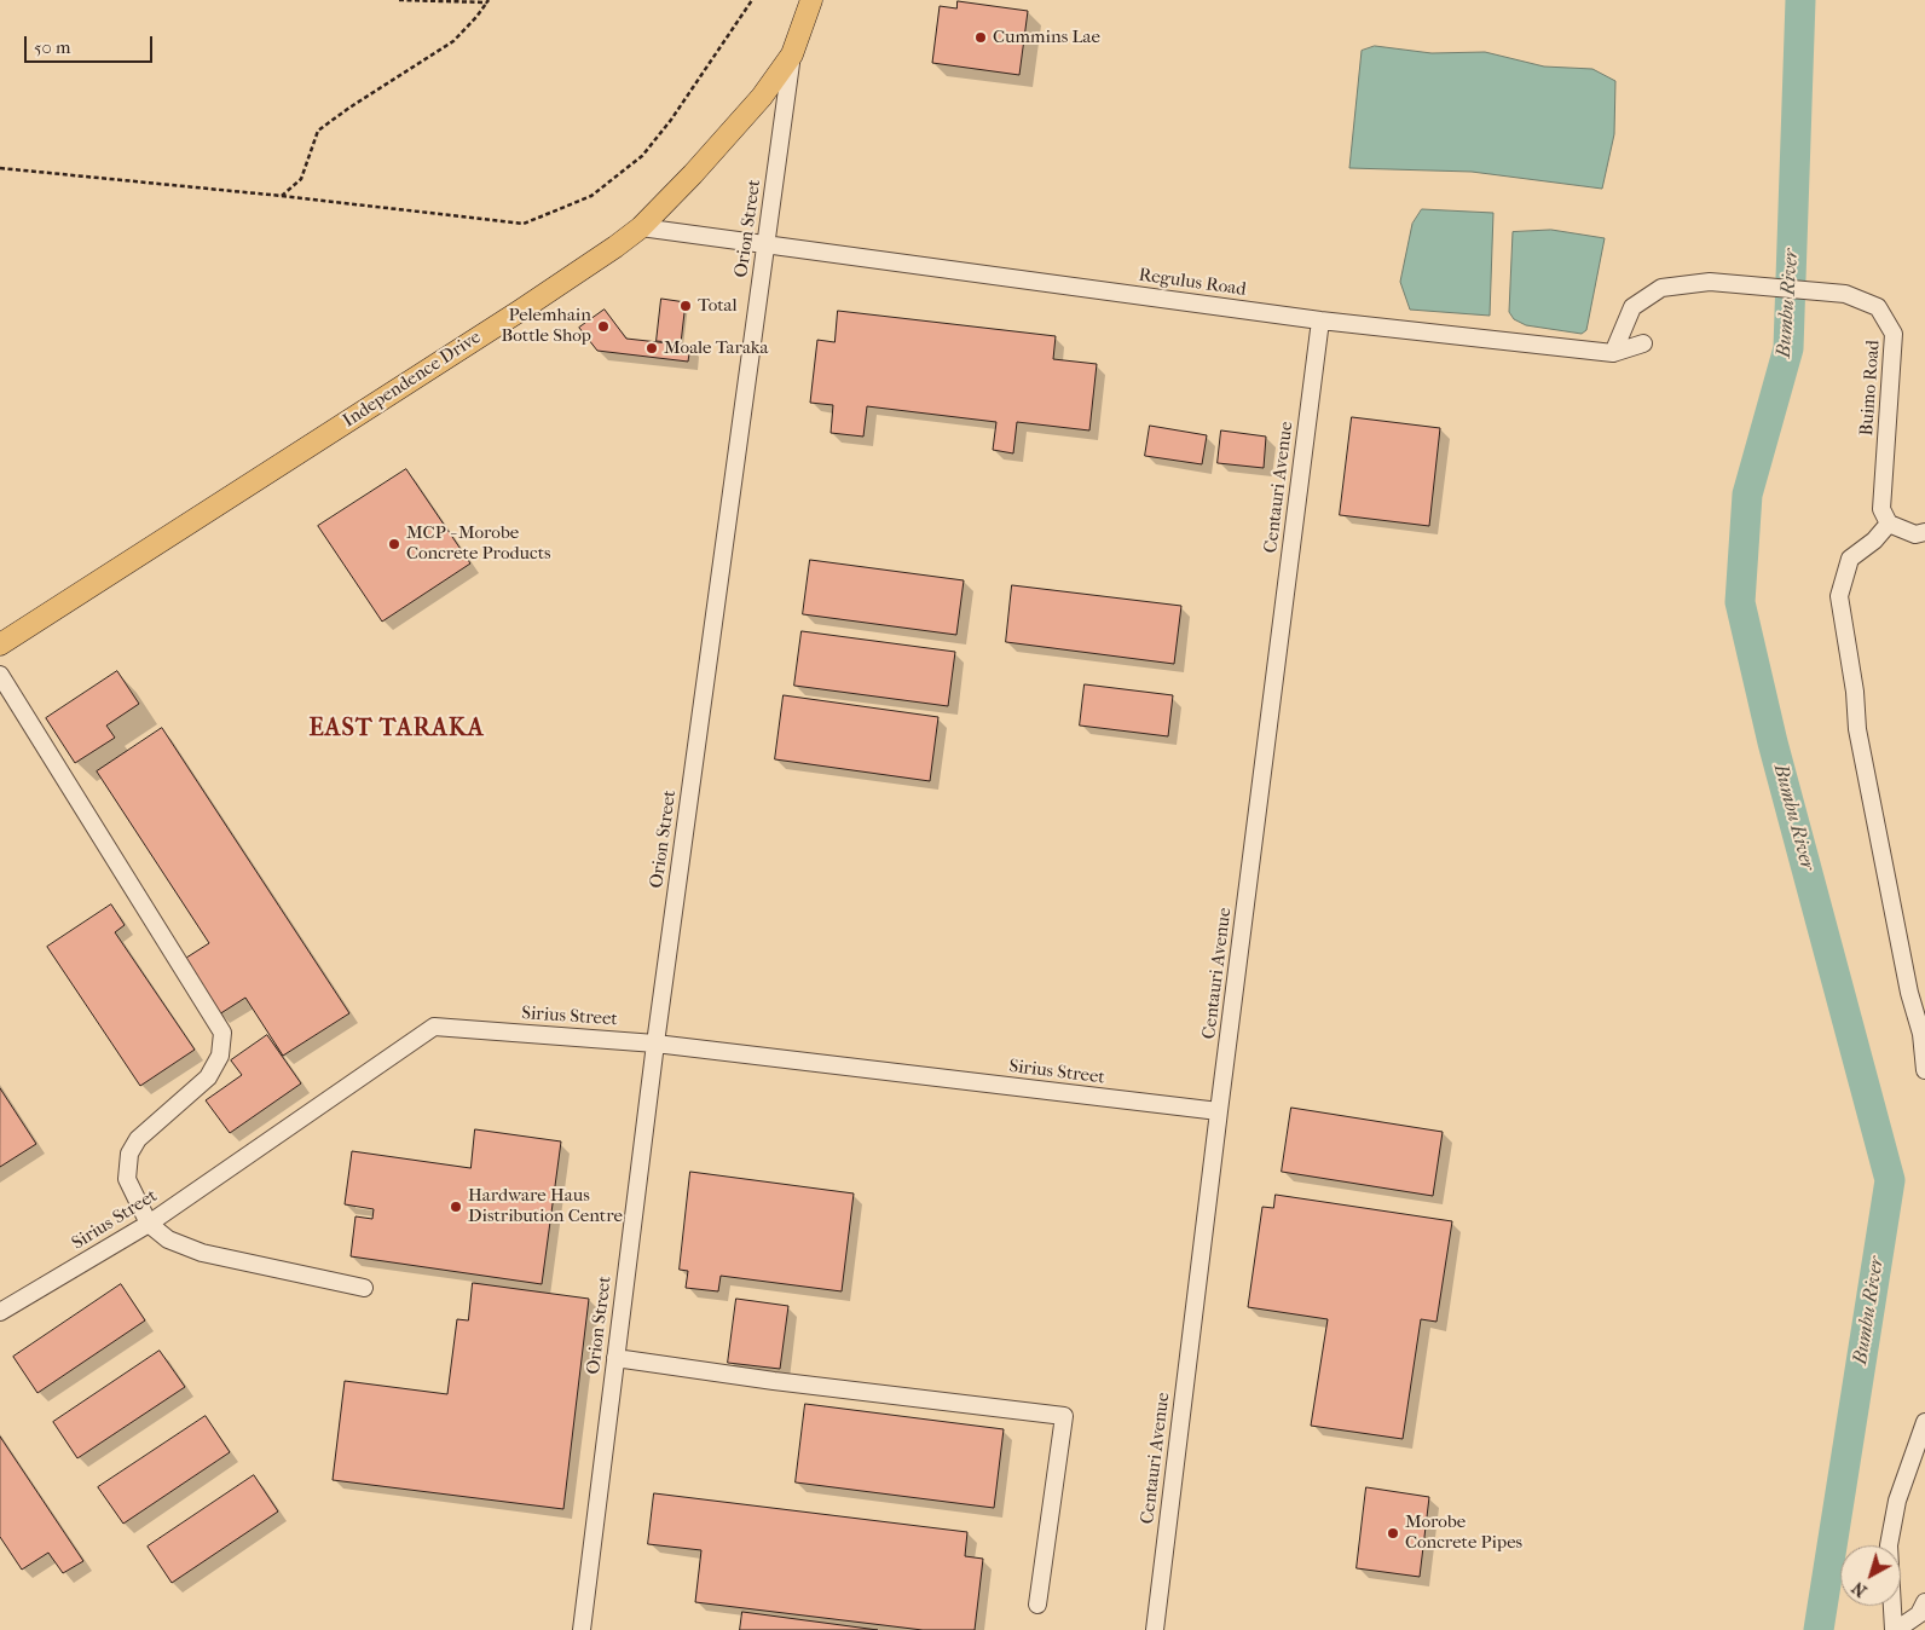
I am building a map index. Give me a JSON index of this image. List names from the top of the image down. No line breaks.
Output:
{"streets":{"main road":["Independence Drive"],"street":["Orion Street","Regulus Road","Buimo Road","Centauri Avenue","Sirius Street"]},"crossings":[["Orion Street","Regulus Road"],["Orion Street","Independence Drive"],["Orion Street","Sirius Street"],["Regulus Road","Independence Drive"],["Regulus Road","Buimo Road"],["Regulus Road","Centauri Avenue"],["Centauri Avenue","Sirius Street"]],"districts":["EAST TARAKA"],"water":["Bumbu River"],"places":["Cummins Lae","Total","Pelemhain Bottle Shop","Moale Taraka","MCP - Morobe Concrete Products","Hardware Haus Distribution Centre","Morobe Concrete Pipes"],"scale_bar":"50 m","north":"bottom left"}
